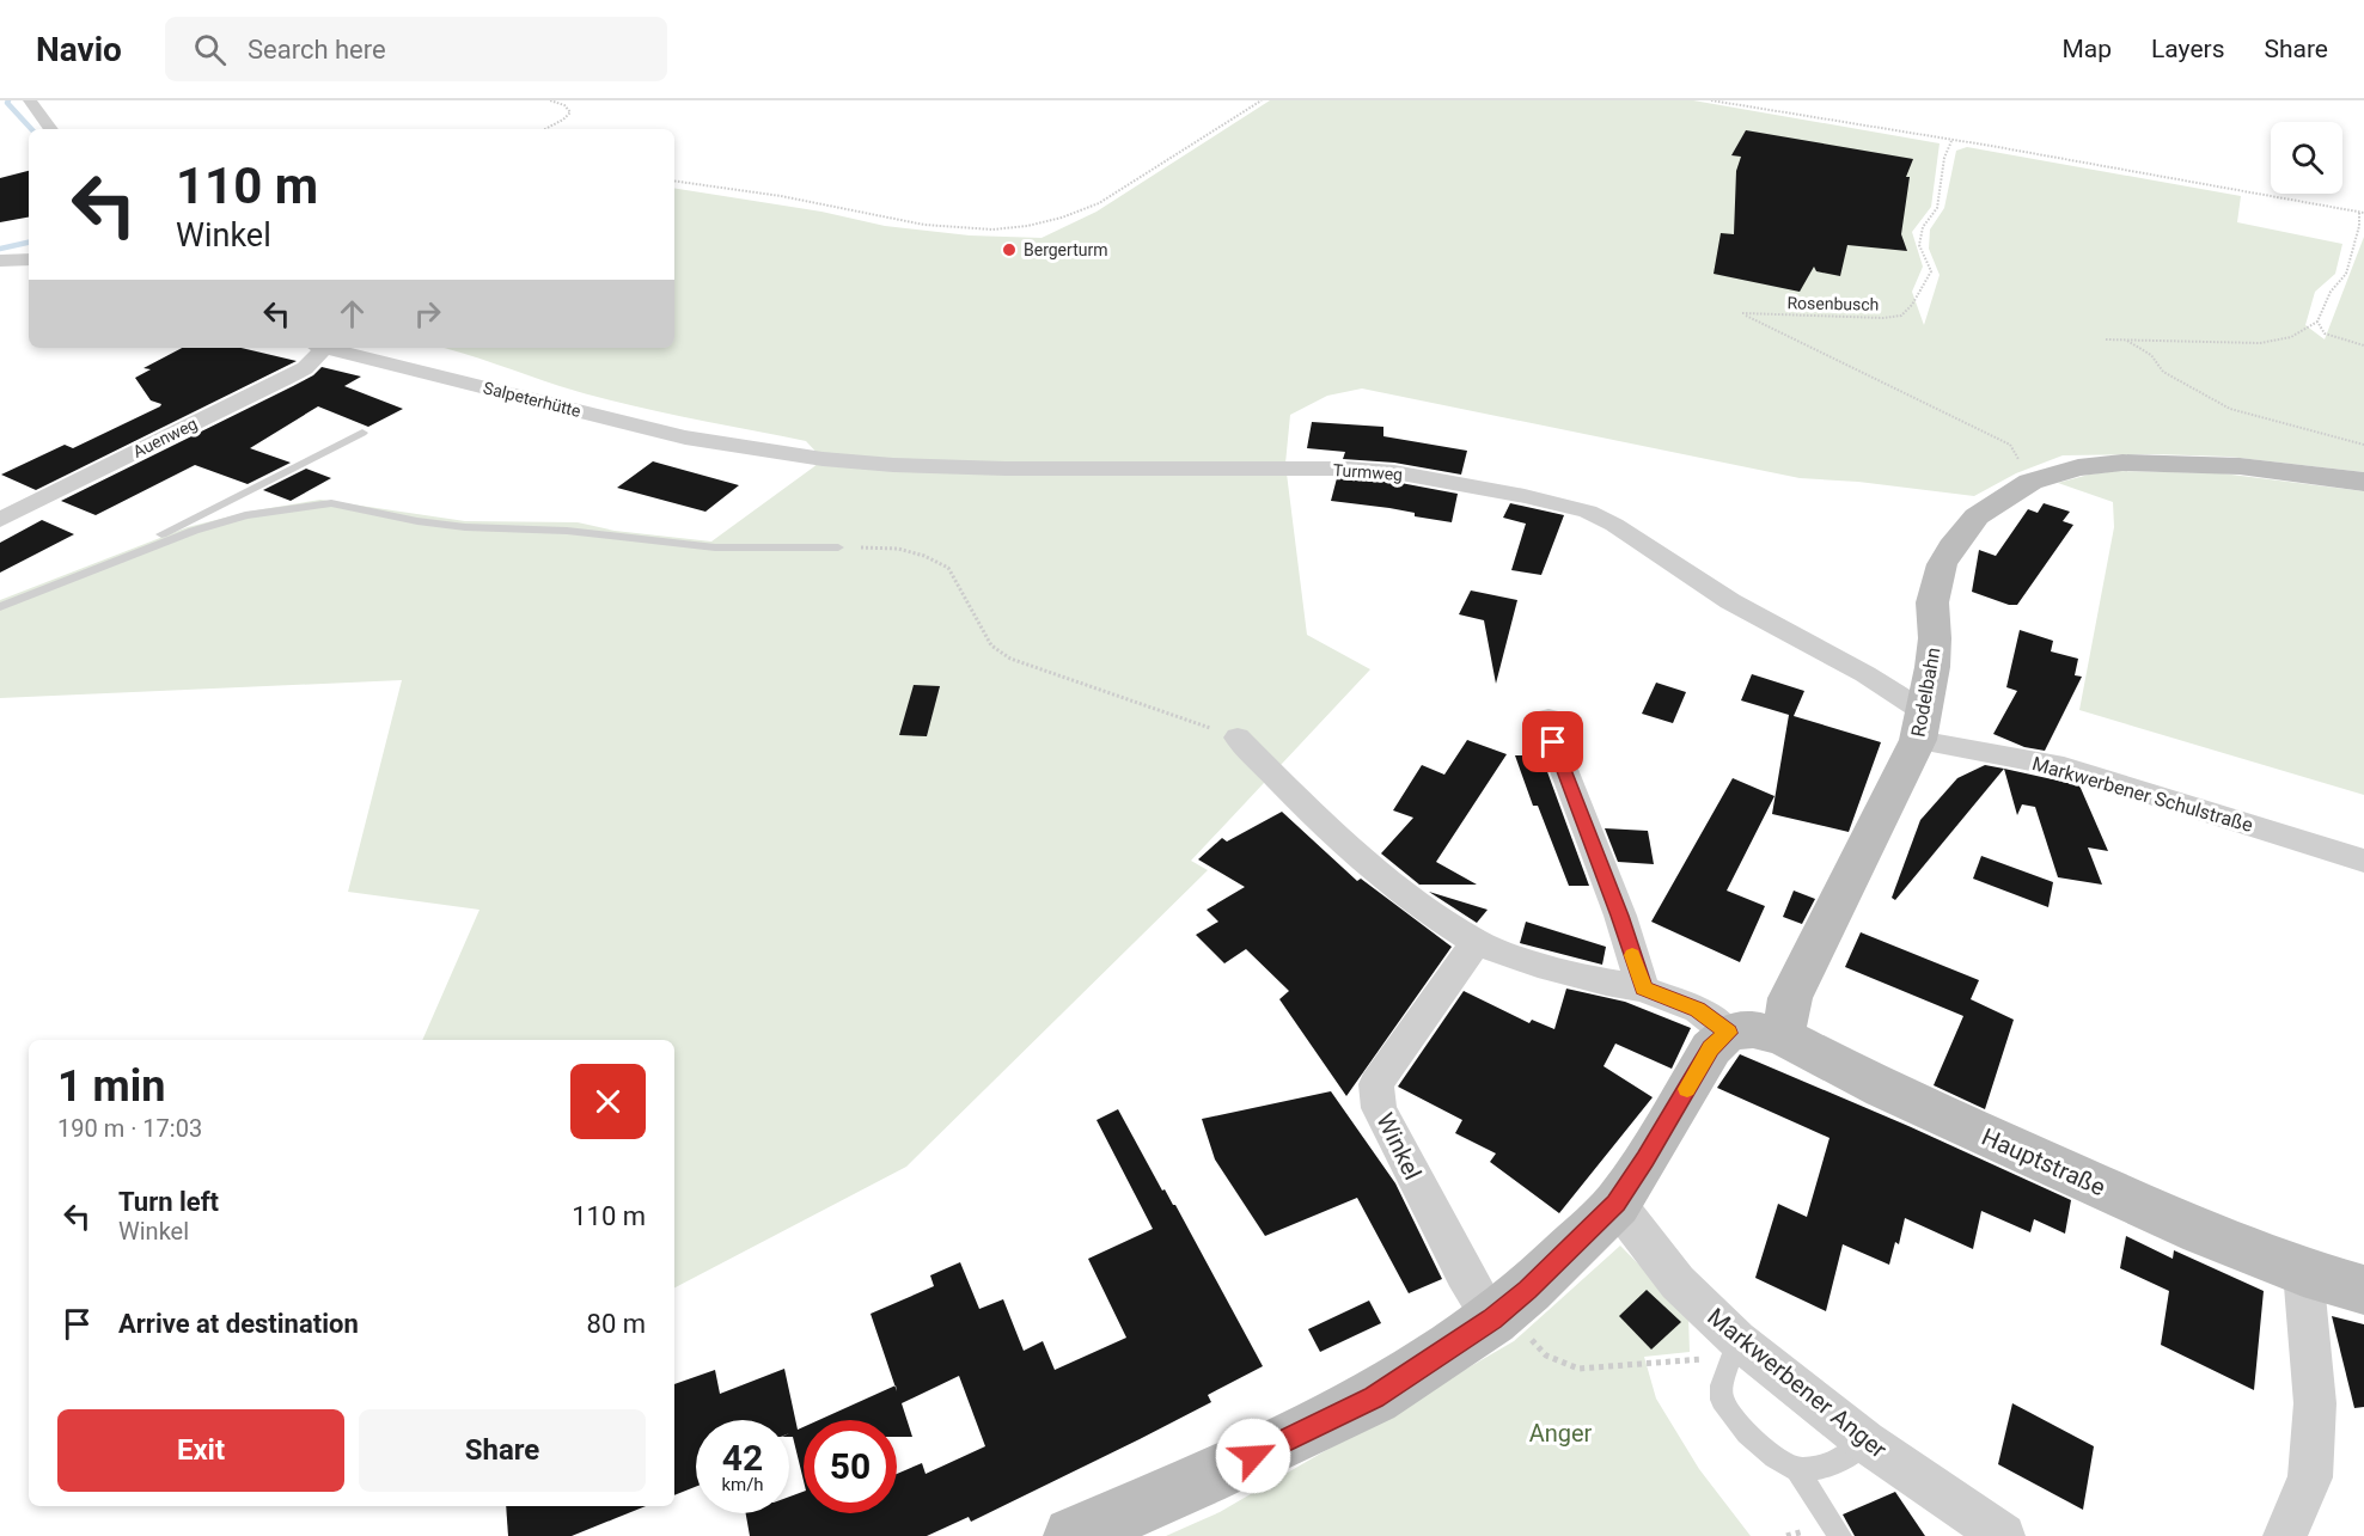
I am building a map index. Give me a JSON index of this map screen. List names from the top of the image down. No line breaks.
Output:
{"streets":{"street":["Salpeterhütte","Auenweg","Turmweg","Rodelbahn","Markwerbener Schulstraße","Winkel","Hauptstraße","Markwerbener Anger"],"path":["Rosenbusch"]},"crossings":[["Rosenbusch","Rodelbahn"],["Salpeterhütte","Turmweg"],["Turmweg","Rodelbahn"],["Turmweg","Markwerbener Schulstraße"],["Rodelbahn","Markwerbener Schulstraße"],["Rodelbahn","Hauptstraße"]],"parks":["Anger"],"places":["Bergerturm"],"page":{"header":"Navio","search":"Search here","nav":["Map","Layers","Share"],"turn":["110 m","Winkel"],"heading":["1 min","190 m · 17:03"],"list":[{"name":"Turn left","note":"Winkel","value":"110 m"},{"name":"Arrive at destination","value":"80 m"}],"buttons":["Exit","Share"],"speed":"42 km/h","limit":"50"}}
